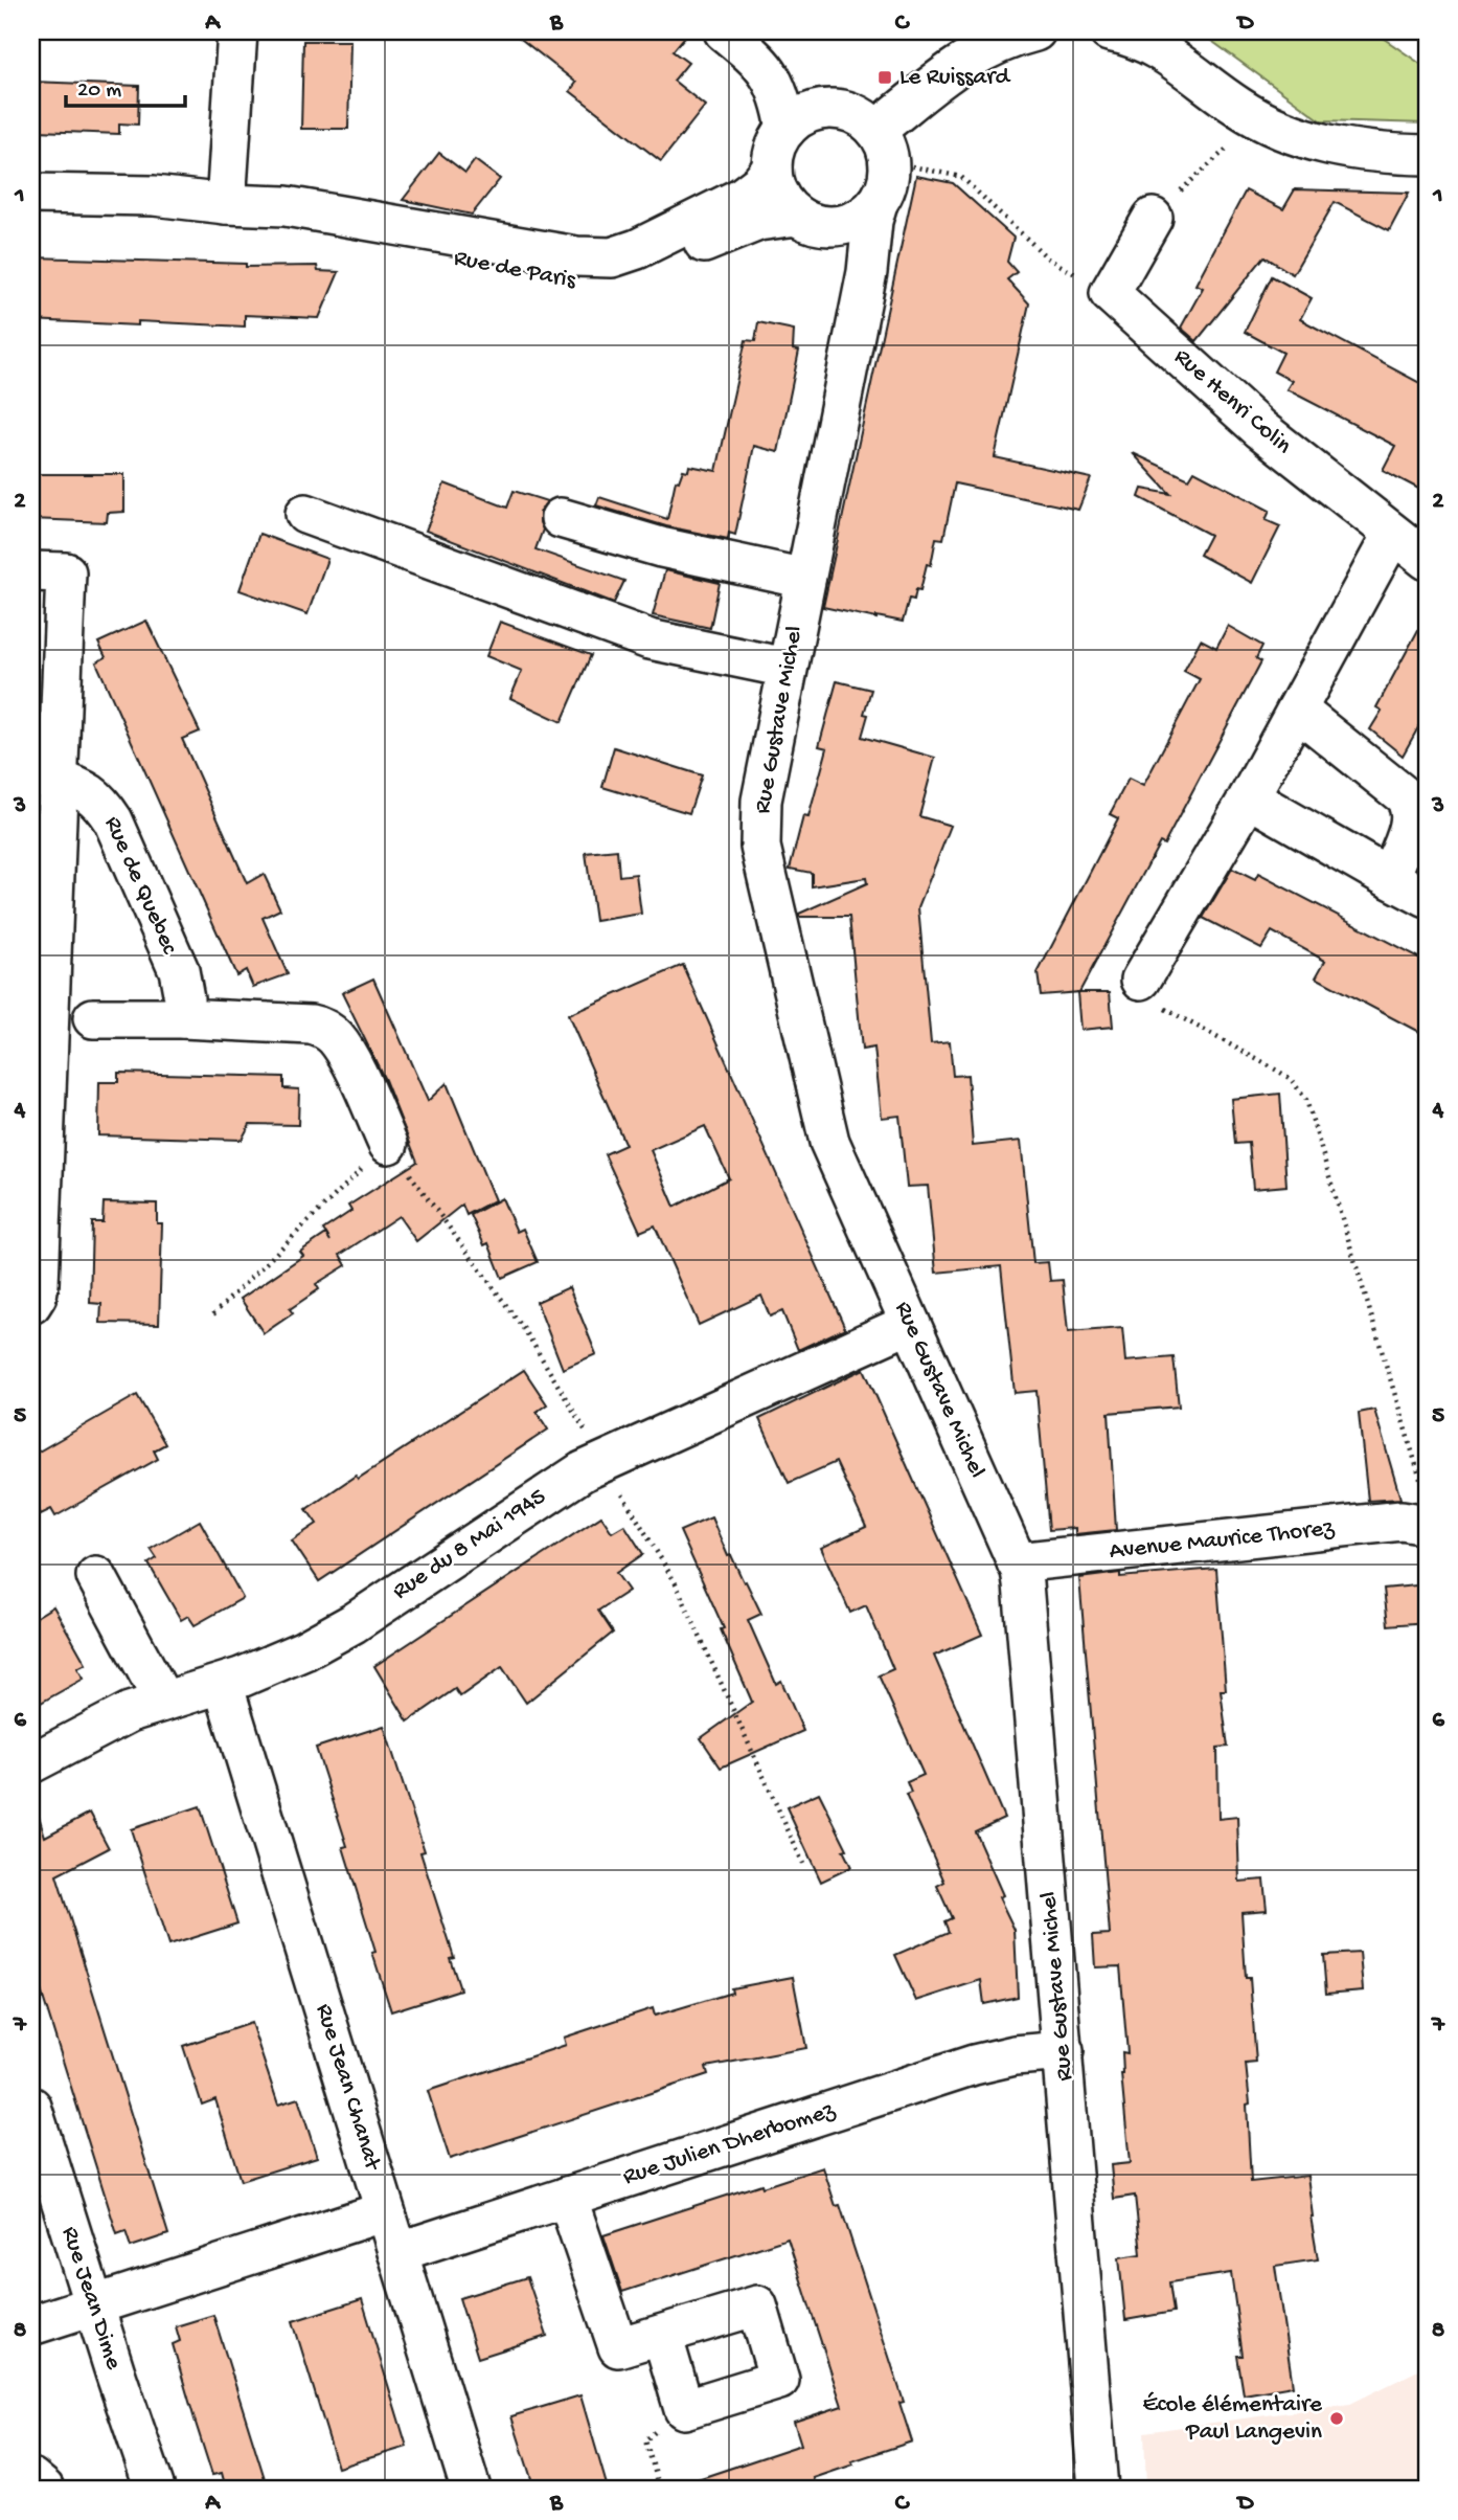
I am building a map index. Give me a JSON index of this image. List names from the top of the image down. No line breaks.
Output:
{"streets":{"street":["Rue de Paris","Rue Henri Colin","Rue Gustave Michel","Rue de Quebec","Avenue Maurice Thorez","Rue du 8 Mai 1945","Rue Jean Chanat","Rue Julien Dherbomez","Rue Jean Dime"]},"crossings":[["Rue de Paris","Rue Gustave Michel"],["Rue Gustave Michel","Avenue Maurice Thorez"],["Rue Gustave Michel","Rue du 8 Mai 1945"],["Rue Gustave Michel","Rue Julien Dherbomez"],["Rue du 8 Mai 1945","Rue Jean Chanat"],["Rue Jean Chanat","Rue Julien Dherbomez"]],"places":{"transit":["Le Ruissard"],"other":["École élémentaire Paul Langevin"]},"scale_bar":"20 m","grid":{"columns":["A","B","C","D"],"rows":["1","2","3","4","5","6","7","8"]}}
